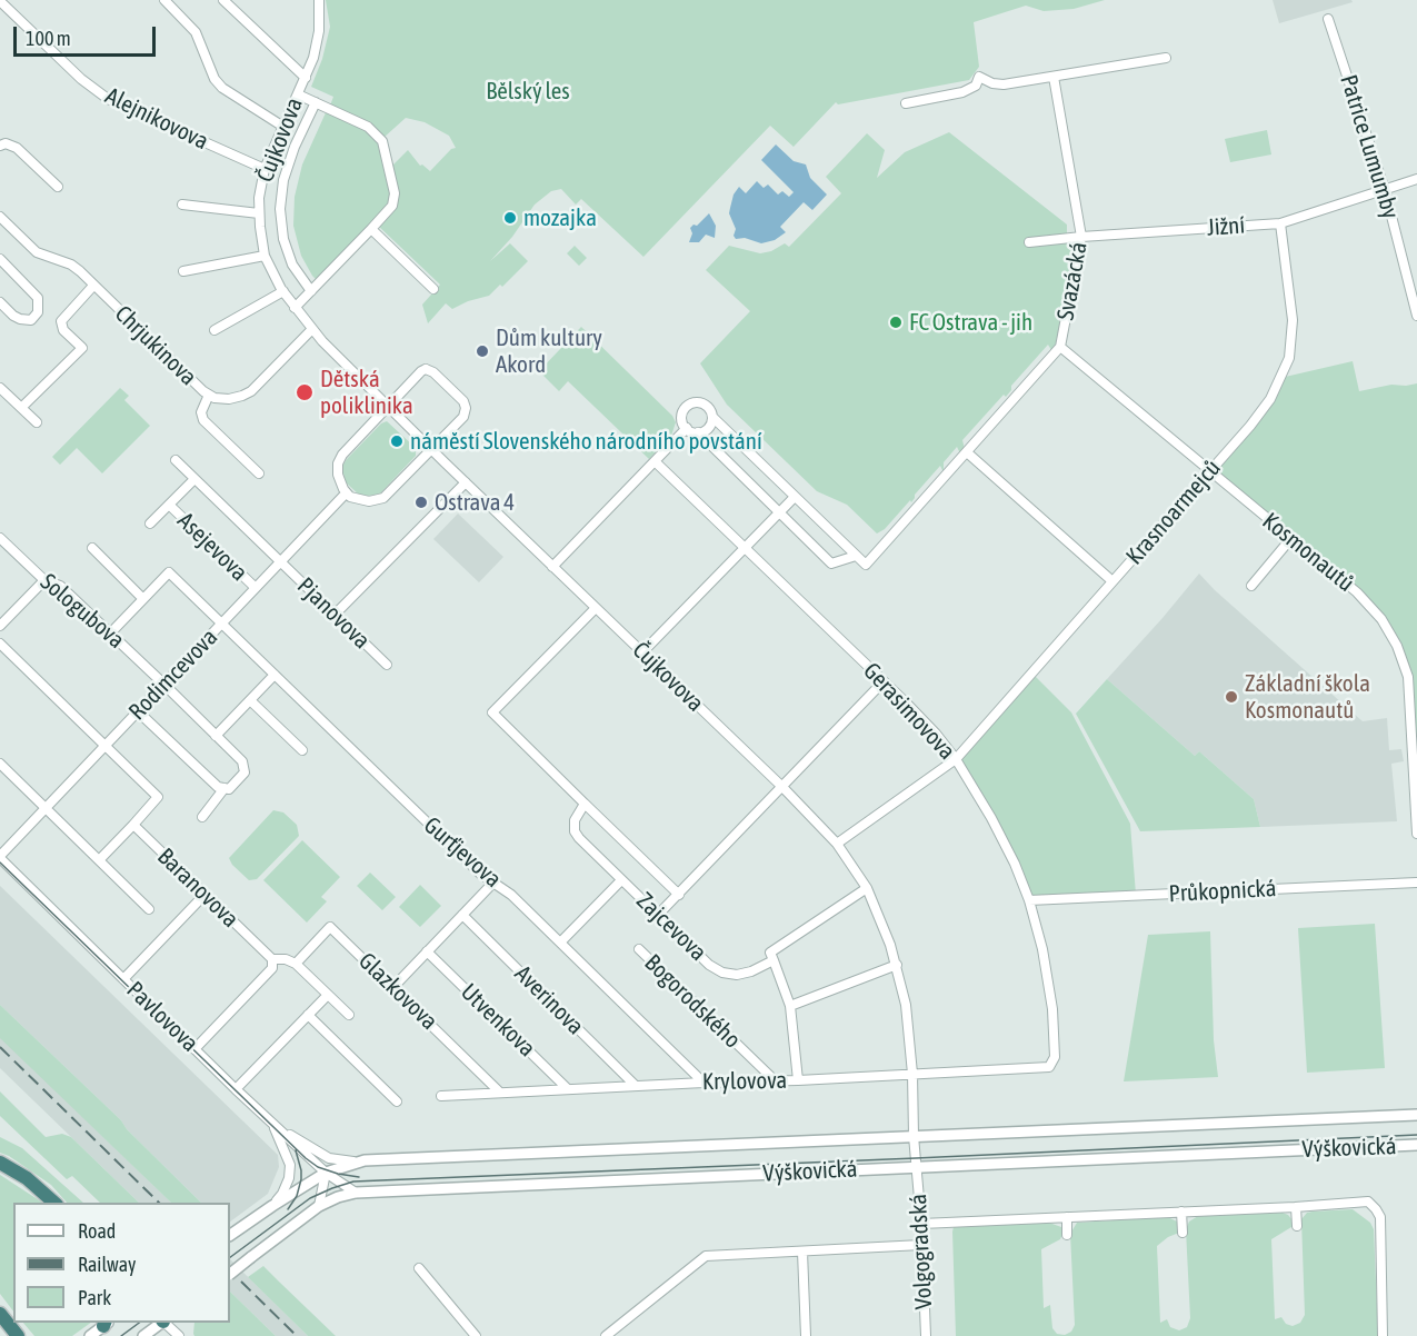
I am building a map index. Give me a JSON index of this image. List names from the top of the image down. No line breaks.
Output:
{"streets":{"street":["Alejnikovova","Čujkovova","Patrice Lumumby","Jižní","Svazácká","Chrjukinova","Krasnoarmejců","Asejevova","Kosmonautů","Sologubova","Pjanovova","Rodimcevova","Gerasimovova","Gurťjevova","Baranovova","Průkopnická","Zajcevova","Glazkovova","Averinova","Bogorodského","Pavlovova","Utvenkova","Krylovova","Výškovická","Volgogradská"]},"crossings":[["Alejnikovova","Čujkovova"],["Čujkovova","Chrjukinova"],["Čujkovova","Krasnoarmejců"],["Čujkovova","Zajcevova"],["Čujkovova","Krylovova"],["Čujkovova","Výškovická"],["Čujkovova","Volgogradská"],["Patrice Lumumby","Jižní"],["Jižní","Svazácká"],["Jižní","Krasnoarmejců"],["Svazácká","Kosmonautů"],["Krasnoarmejců","Kosmonautů"],["Krasnoarmejců","Gerasimovova"],["Asejevova","Pjanovova"],["Asejevova","Rodimcevova"],["Sologubova","Rodimcevova"],["Pjanovova","Rodimcevova"],["Rodimcevova","Gurťjevova"],["Rodimcevova","Baranovova"],["Rodimcevova","Pavlovova"],["Gerasimovova","Průkopnická"],["Gerasimovova","Krylovova"],["Gurťjevova","Krylovova"],["Glazkovova","Krylovova"],["Averinova","Krylovova"],["Bogorodského","Krylovova"],["Pavlovova","Výškovická"],["Utvenkova","Krylovova"],["Výškovická","Volgogradská"]],"parks":["Bělský les"],"places":["mozajka","FC Ostrava - jih","Dům kultury Akord","Dětská poliklinika","náměstí Slovenského národního povstání","Ostrava 4","Základní škola Kosmonautů"],"legend":["Road","Railway","Park"],"scale_bar":"100 m"}
